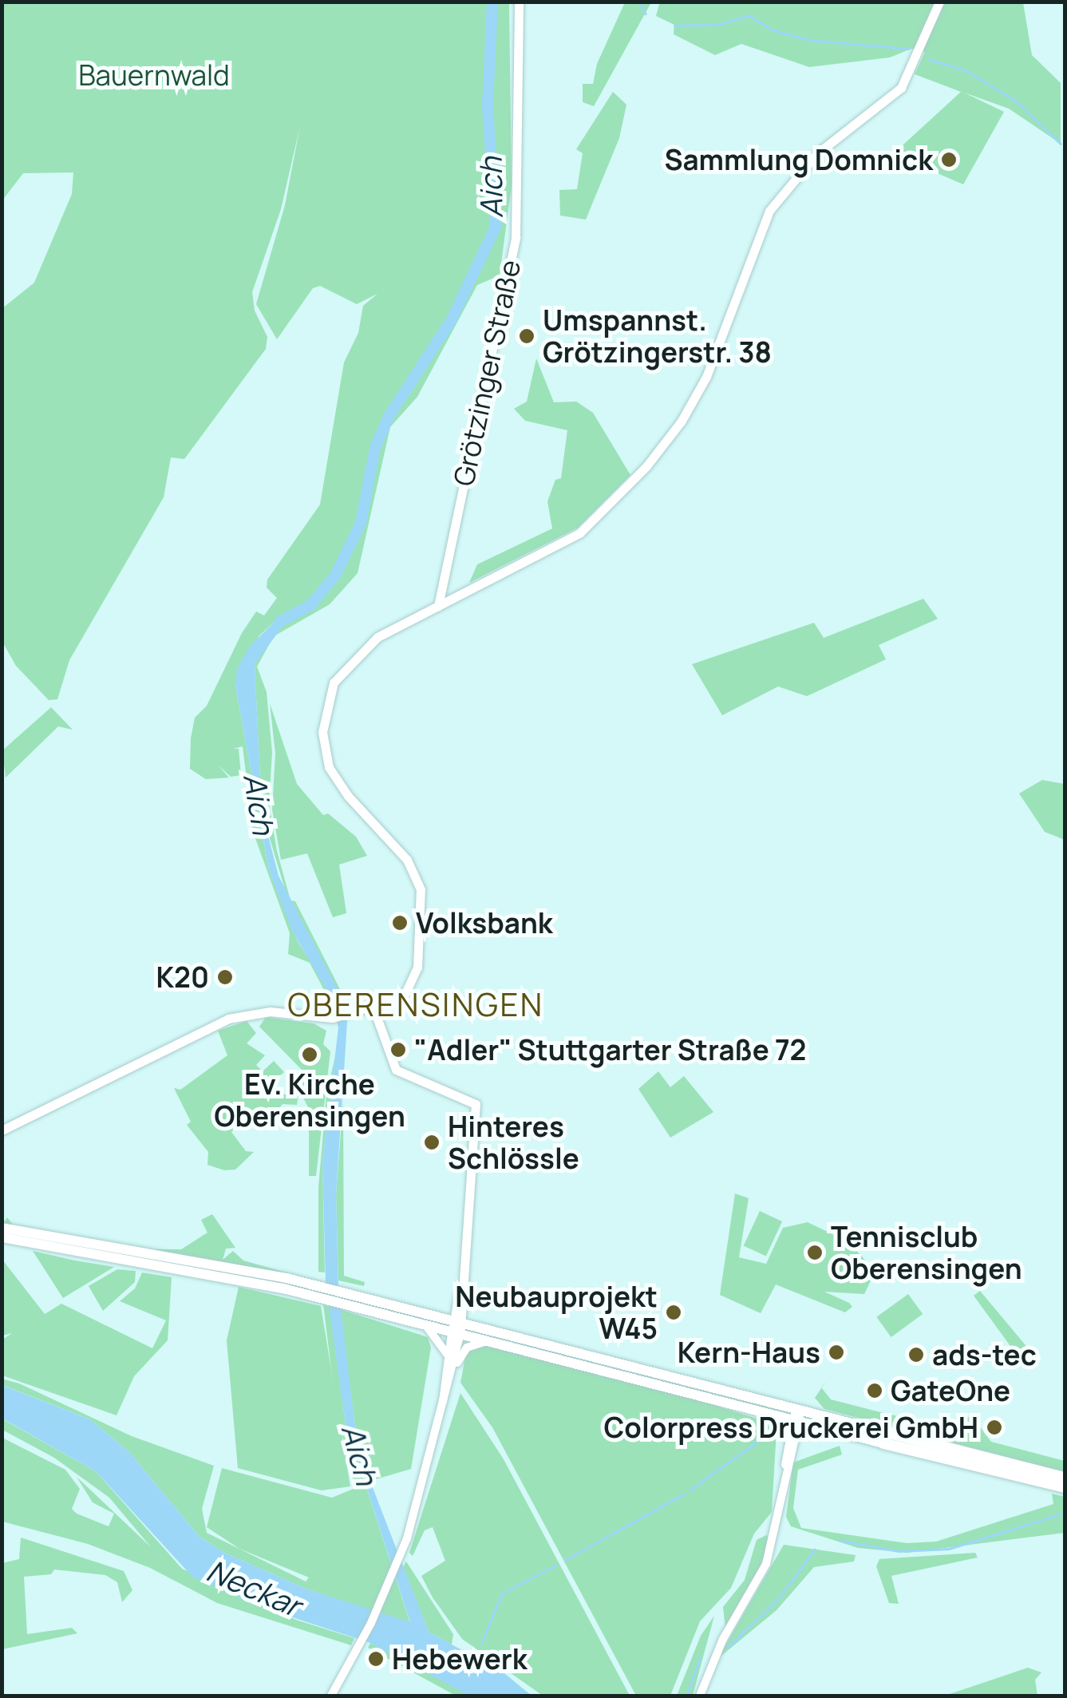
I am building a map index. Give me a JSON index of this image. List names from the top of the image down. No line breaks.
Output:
{"streets":{"main road":["Grötzinger Straße"]},"districts":["OBERENSINGEN"],"water":["Aich","Neckar"],"parks":["Bauernwald"],"places":["Sammlung Domnick","Umspannst. Grötzingerstr. 38","Volksbank","K20","\"Adler\" Stuttgarter Straße 72","Ev. Kirche Oberensingen","Hinteres Schlössle","Tennisclub Oberensingen","Neubauprojekt W45","Kern-Haus","ads-tec","GateOne","Colorpress Druckerei GmbH","Hebewerk"]}
